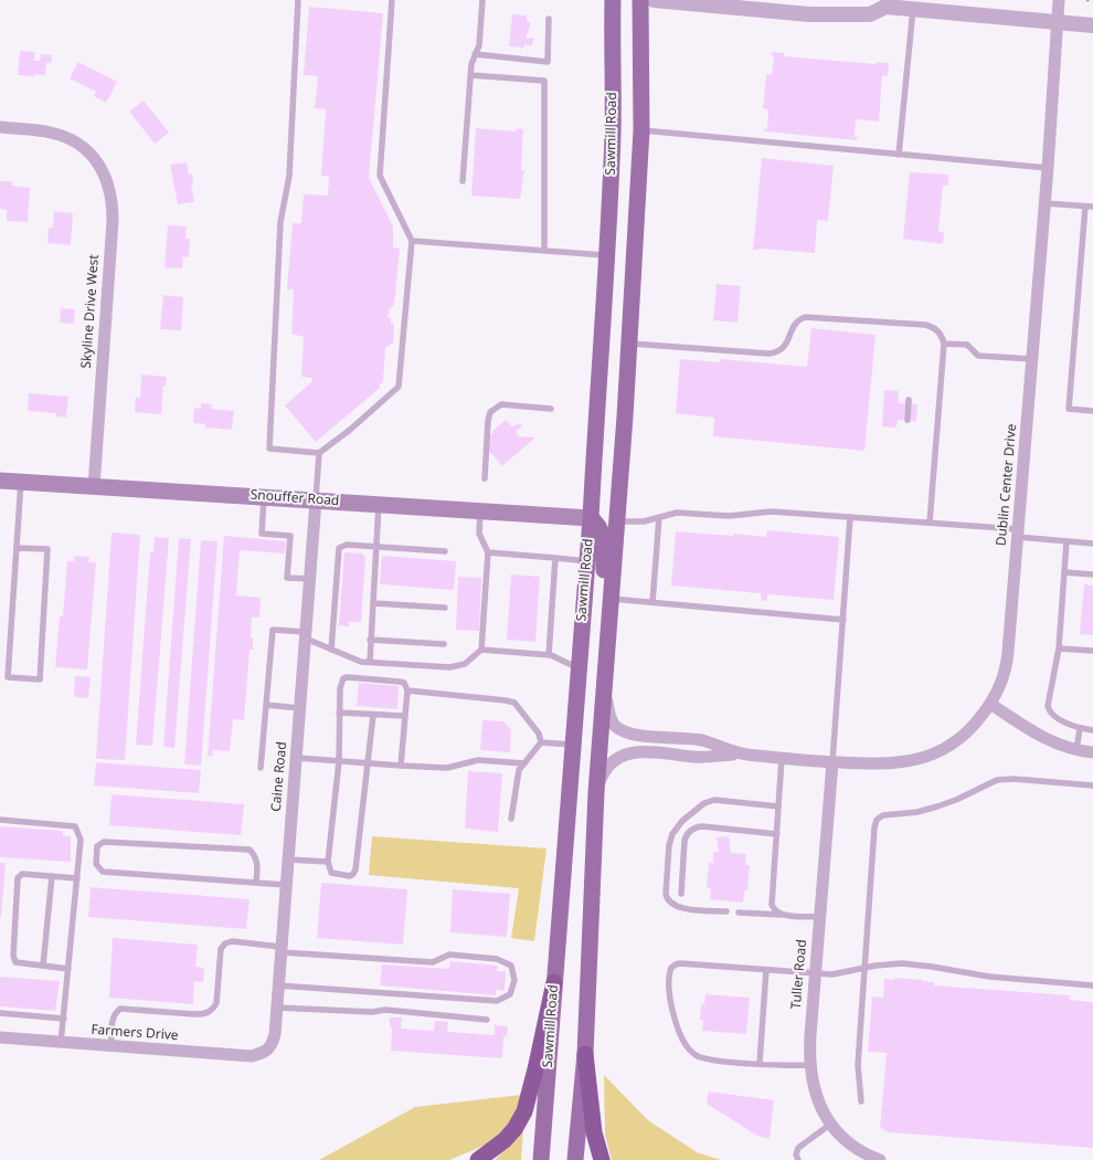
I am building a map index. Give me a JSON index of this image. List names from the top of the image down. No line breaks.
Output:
{"streets":{"main road":["Sawmill Road","Snouffer Road"],"street":["Skyline Drive West","Dublin Center Drive","Caine Road","Tuller Road","Farmers Drive"]},"crossings":[["Sawmill Road","Dublin Center Drive"],["Sawmill Road","Snouffer Road"],["Skyline Drive West","Snouffer Road"],["Dublin Center Drive","Tuller Road"],["Snouffer Road","Caine Road"],["Caine Road","Farmers Drive"]]}
